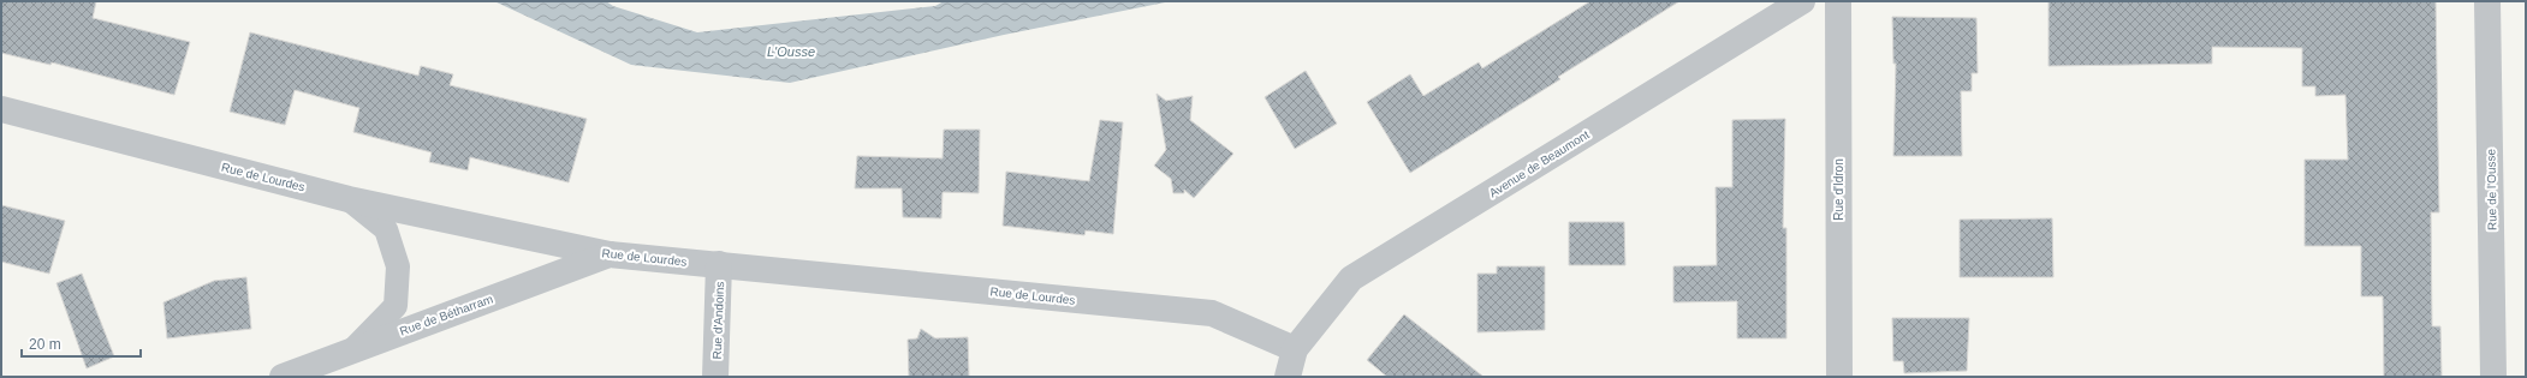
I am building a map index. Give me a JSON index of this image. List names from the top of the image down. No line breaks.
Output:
{"streets":{"street":["Avenue de Beaumont","Rue de Lourdes","Rue d'Idron","Rue de l'Ousse","Rue de Bétharram","Rue d'Andoins"]},"crossings":[["Avenue de Beaumont","Rue de Lourdes"],["Rue de Lourdes","Rue de Bétharram"],["Rue de Lourdes","Rue d'Andoins"]],"water":["L'Ousse"],"scale_bar":"20 m"}
